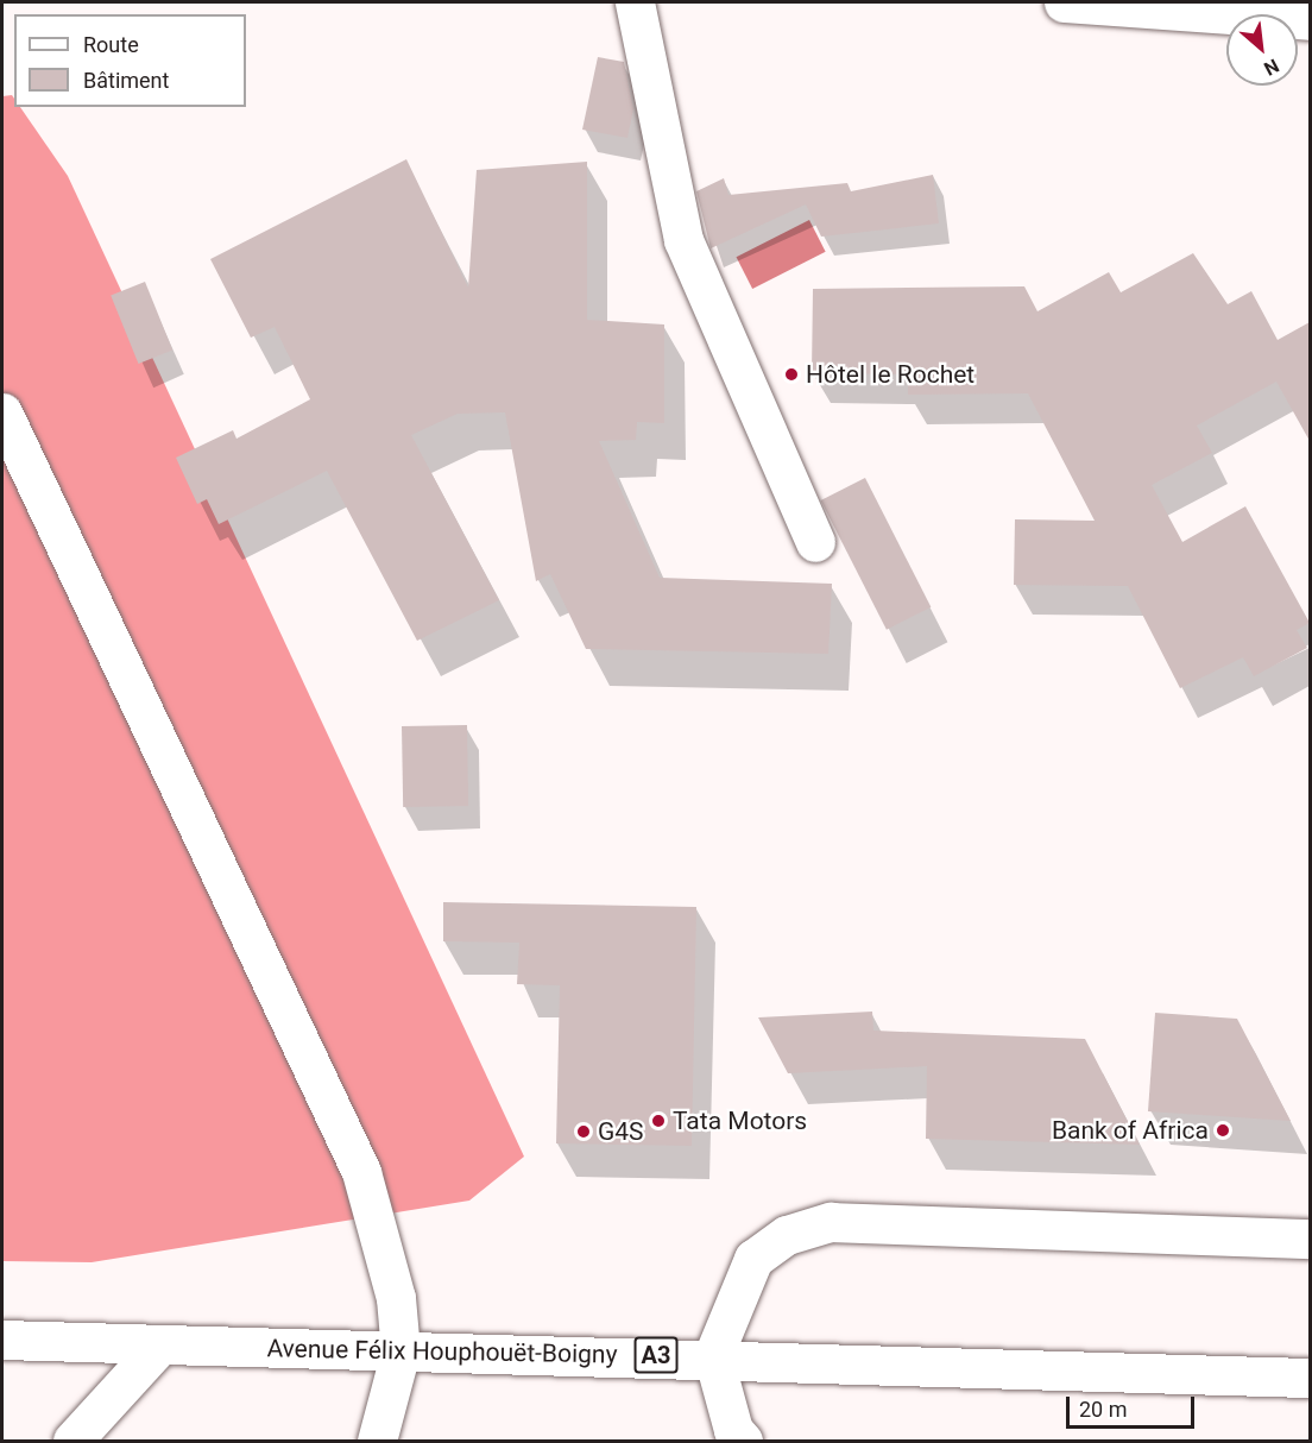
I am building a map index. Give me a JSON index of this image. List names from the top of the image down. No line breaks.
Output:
{"streets":{"main road":["Avenue Félix Houphouët-Boigny","A3"]},"places":["Hôtel le Rochet","Tata Motors","Bank of Africa","G4S"],"legend":["Route","Bâtiment"],"scale_bar":"20 m","north":"bottom right"}
